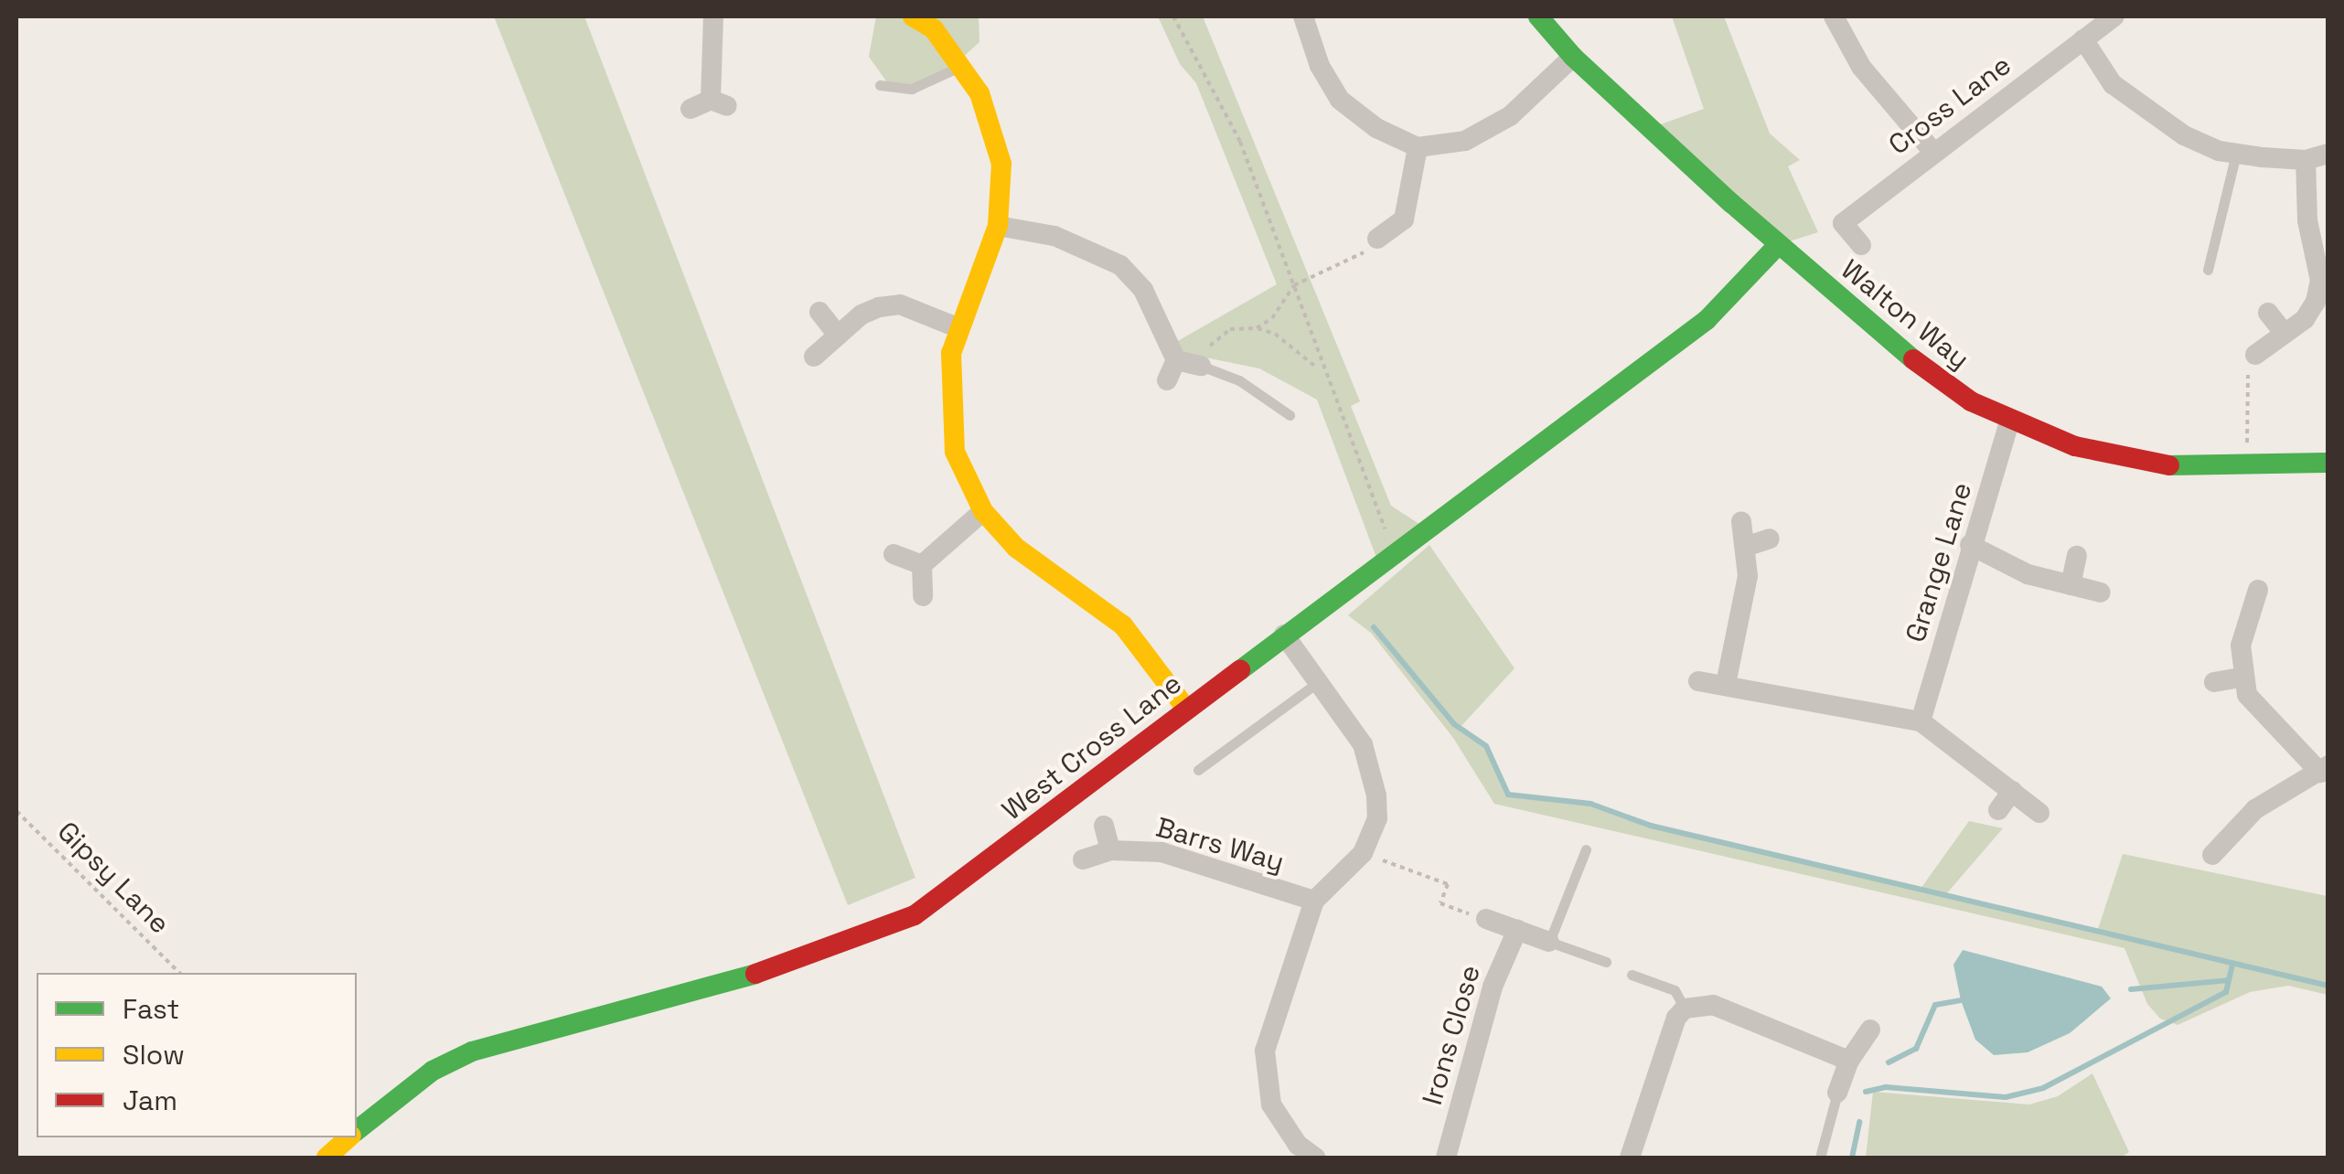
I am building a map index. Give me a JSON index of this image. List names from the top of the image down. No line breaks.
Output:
{"streets":{"street":["Cross Lane","Walton Way","Grange Lane","West Cross Lane","Barrs Way","Irons Close"],"path":["Gipsy Lane"]},"crossings":[["Walton Way","Grange Lane"],["Walton Way","West Cross Lane"]],"legend":["Fast","Slow","Jam"]}
